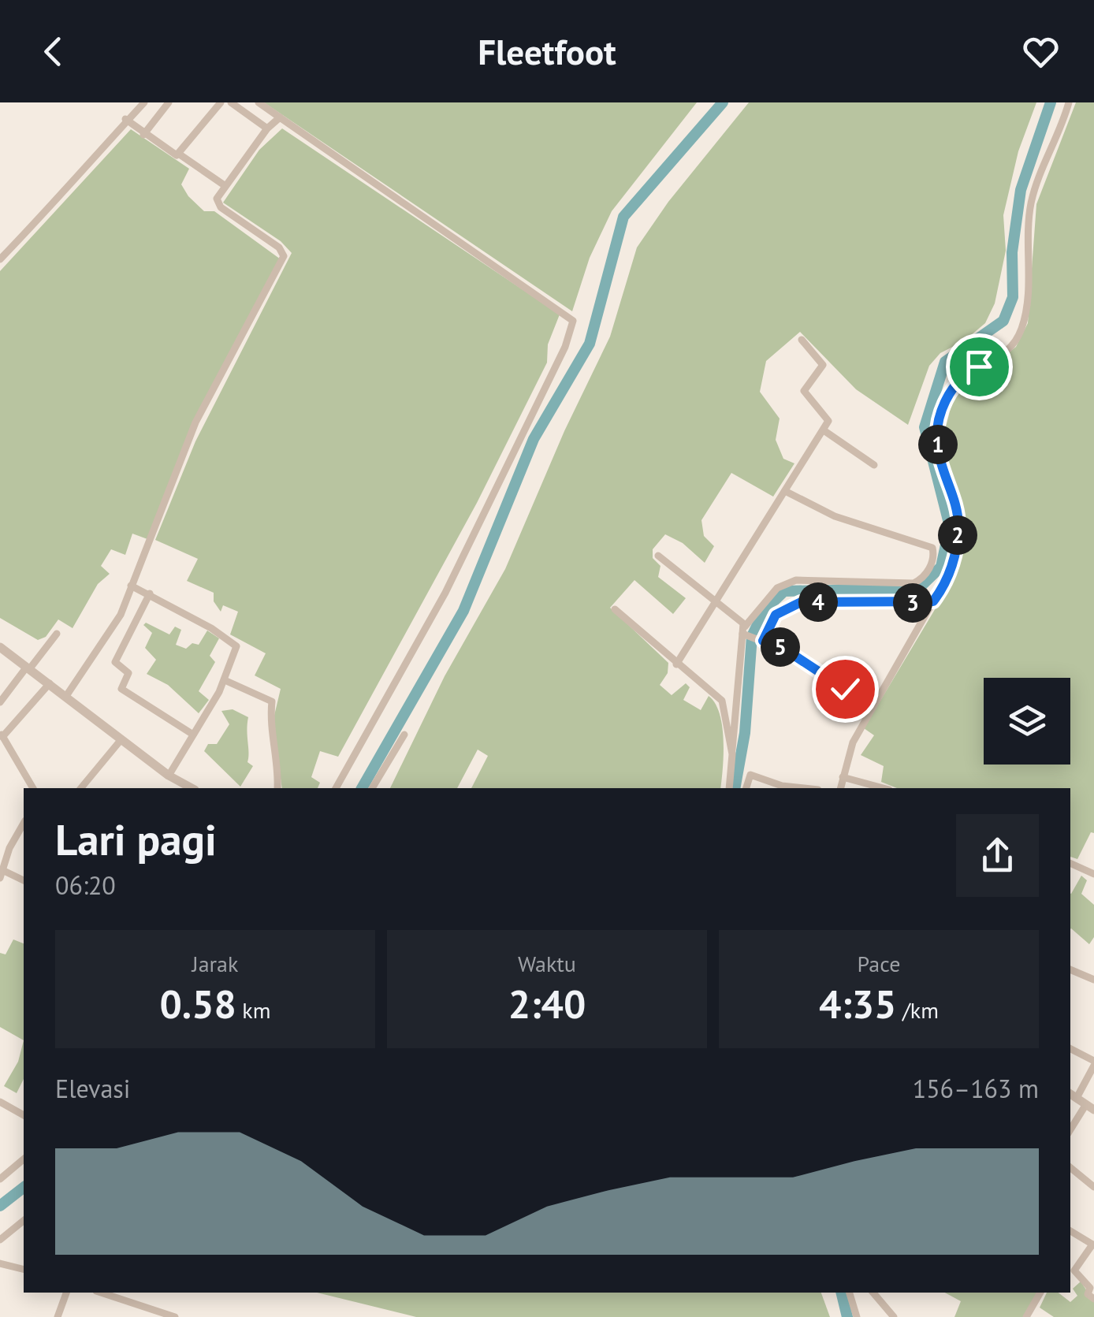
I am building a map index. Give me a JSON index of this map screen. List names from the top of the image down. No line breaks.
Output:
{"page":{"header":"Fleetfoot","pins":["1","2","4","3","5"],"heading":["Lari pagi","06:20"],"stats":[["Jarak","0.58 km"],["Waktu","2:40"],["Pace","4:35 /km"]],"chart":["Elevasi","156–163 m"]}}
